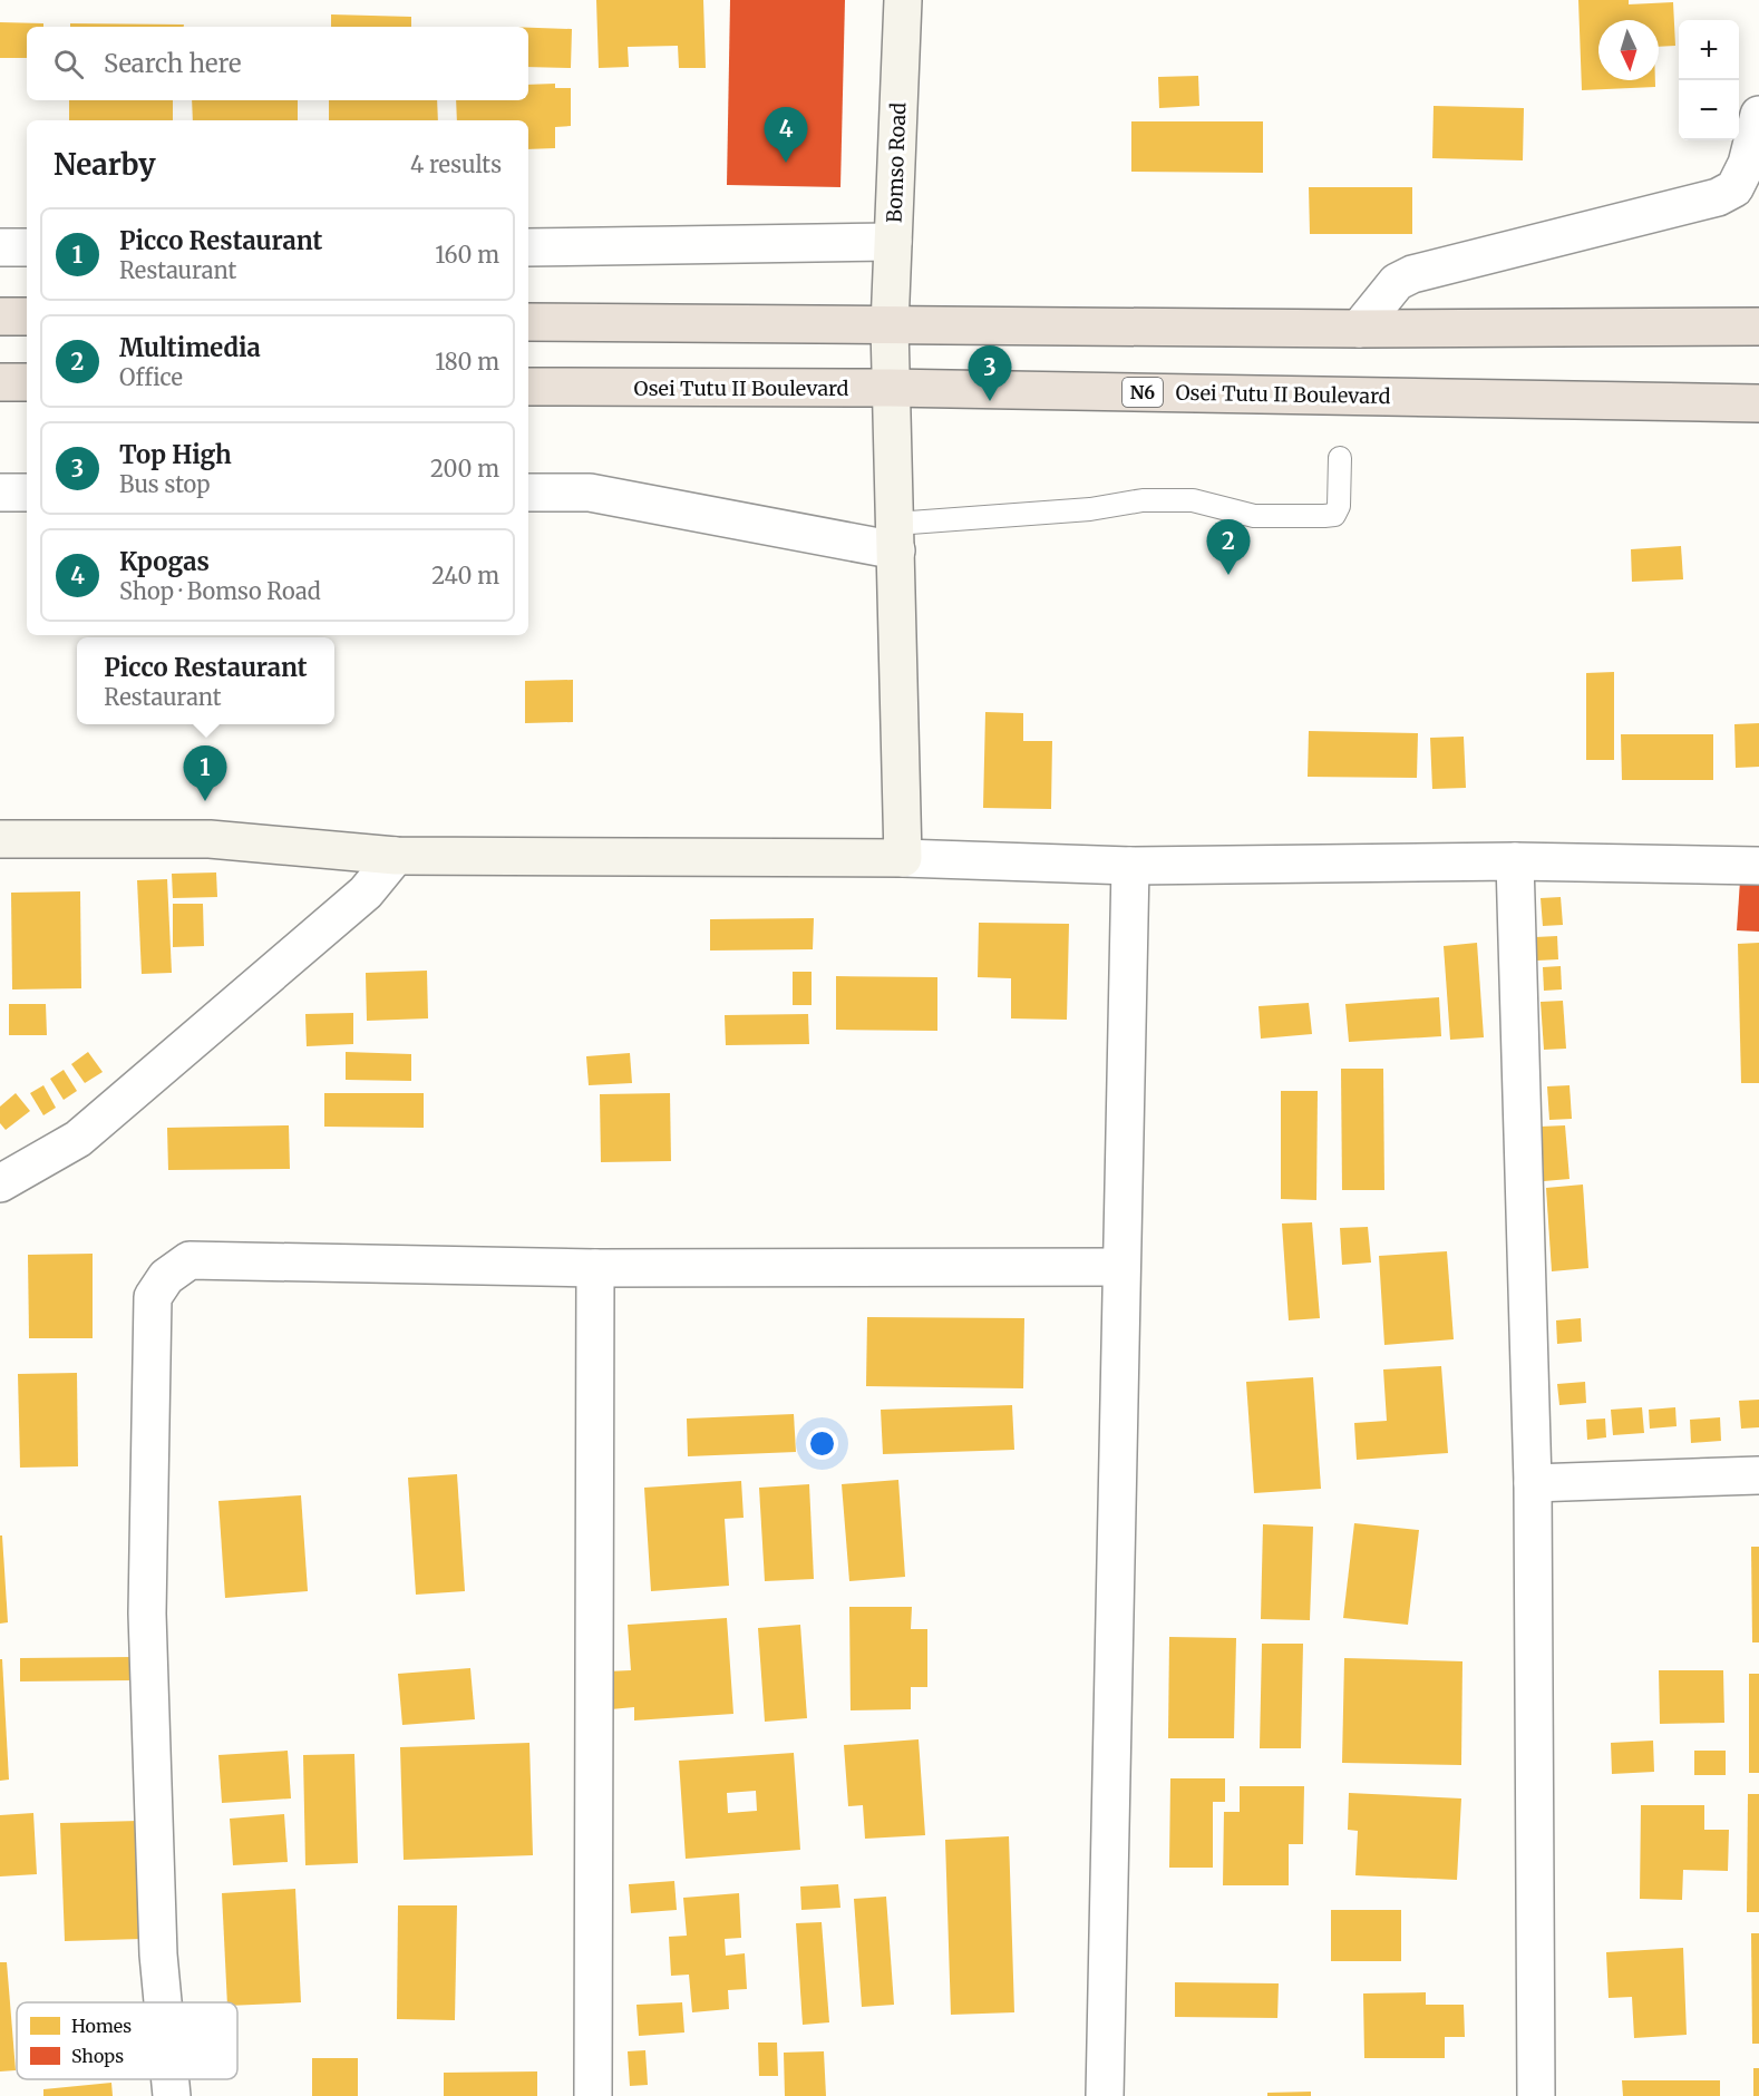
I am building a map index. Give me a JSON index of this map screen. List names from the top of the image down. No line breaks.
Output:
{"streets":{"highway":["Osei Tutu II Boulevard","N6"],"street":["Bomso Road"]},"crossings":[["Bomso Road","Osei Tutu II Boulevard"]],"legend":["Homes","Shops"],"north":"bottom","page":{"map_buttons":["+","−"],"search":"Search here","pins":["4","3","2","1"],"heading":["Nearby","4 results"],"list":[{"mark":"1","name":"Picco Restaurant","note":"Restaurant","value":"160 m"},{"mark":"2","name":"Multimedia","note":"Office","value":"180 m"},{"mark":"3","name":"Top High","note":"Bus stop","value":"200 m"},{"mark":"4","name":"Kpogas","note":"Shop · Bomso Road","value":"240 m"}],"popup":["Picco Restaurant","Restaurant"]}}
